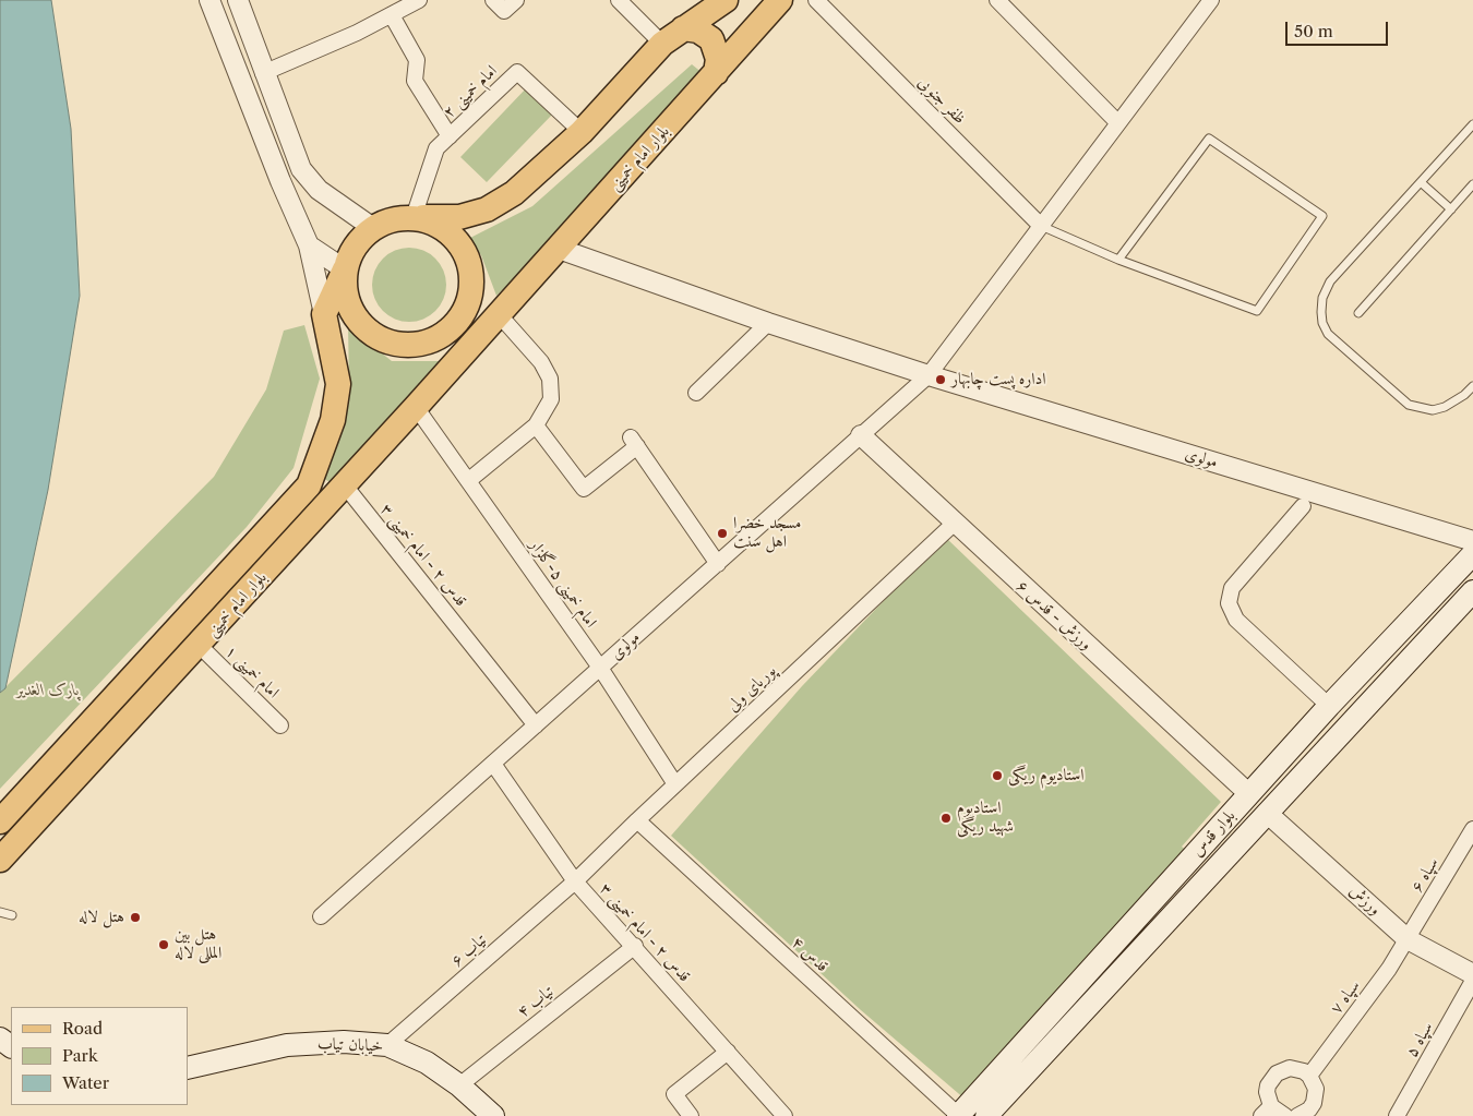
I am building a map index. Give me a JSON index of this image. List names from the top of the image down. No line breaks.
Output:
{"streets":{"main road":["بلوار امام خمینی","بلوار قدس","خیابان تیاب"],"street":["امام خمینی ۲","ظفر جنوبی","مولوی","قدس ۲ - امام خمینی ۳","امام خمینی ۵-گلزار","ورزش - قدس ۶","امام خمینی ۱","پوریای ولی","سپاه ۶","ورزش","تیاب ۶","قدس ۴","سپاه ۷","تیاب ۴","سپاه ۵"]},"crossings":[["ظفر جنوبی","مولوی"],["بلوار امام خمینی","مولوی"],["بلوار امام خمینی","قدس ۲ - امام خمینی ۳"],["بلوار امام خمینی","امام خمینی ۵-گلزار"],["بلوار امام خمینی","امام خمینی ۱"],["مولوی","قدس ۲ - امام خمینی ۳"],["مولوی","امام خمینی ۵-گلزار"],["مولوی","ورزش - قدس ۶"],["قدس ۲ - امام خمینی ۳","پوریای ولی"],["قدس ۲ - امام خمینی ۳","تیاب ۶"],["قدس ۲ - امام خمینی ۳","تیاب ۴"],["امام خمینی ۵-گلزار","پوریای ولی"],["ورزش - قدس ۶","پوریای ولی"],["ورزش - قدس ۶","بلوار قدس"],["پوریای ولی","تیاب ۶"],["پوریای ولی","قدس ۴"],["بلوار قدس","ورزش"],["بلوار قدس","قدس ۴"],["سپاه ۶","ورزش"],["سپاه ۶","سپاه ۷"],["ورزش","سپاه ۷"],["تیاب ۶","خیابان تیاب"],["تیاب ۴","خیابان تیاب"]],"parks":["پارک الغدیر"],"places":["اداره پست چابهار","مسجد خضرا اهل سنت","استادیوم ریگی","استادیوم شهید ریگی","هتل لاله","هتل بین المللی لاله"],"legend":["Road","Park","Water"],"scale_bar":"50 m"}
